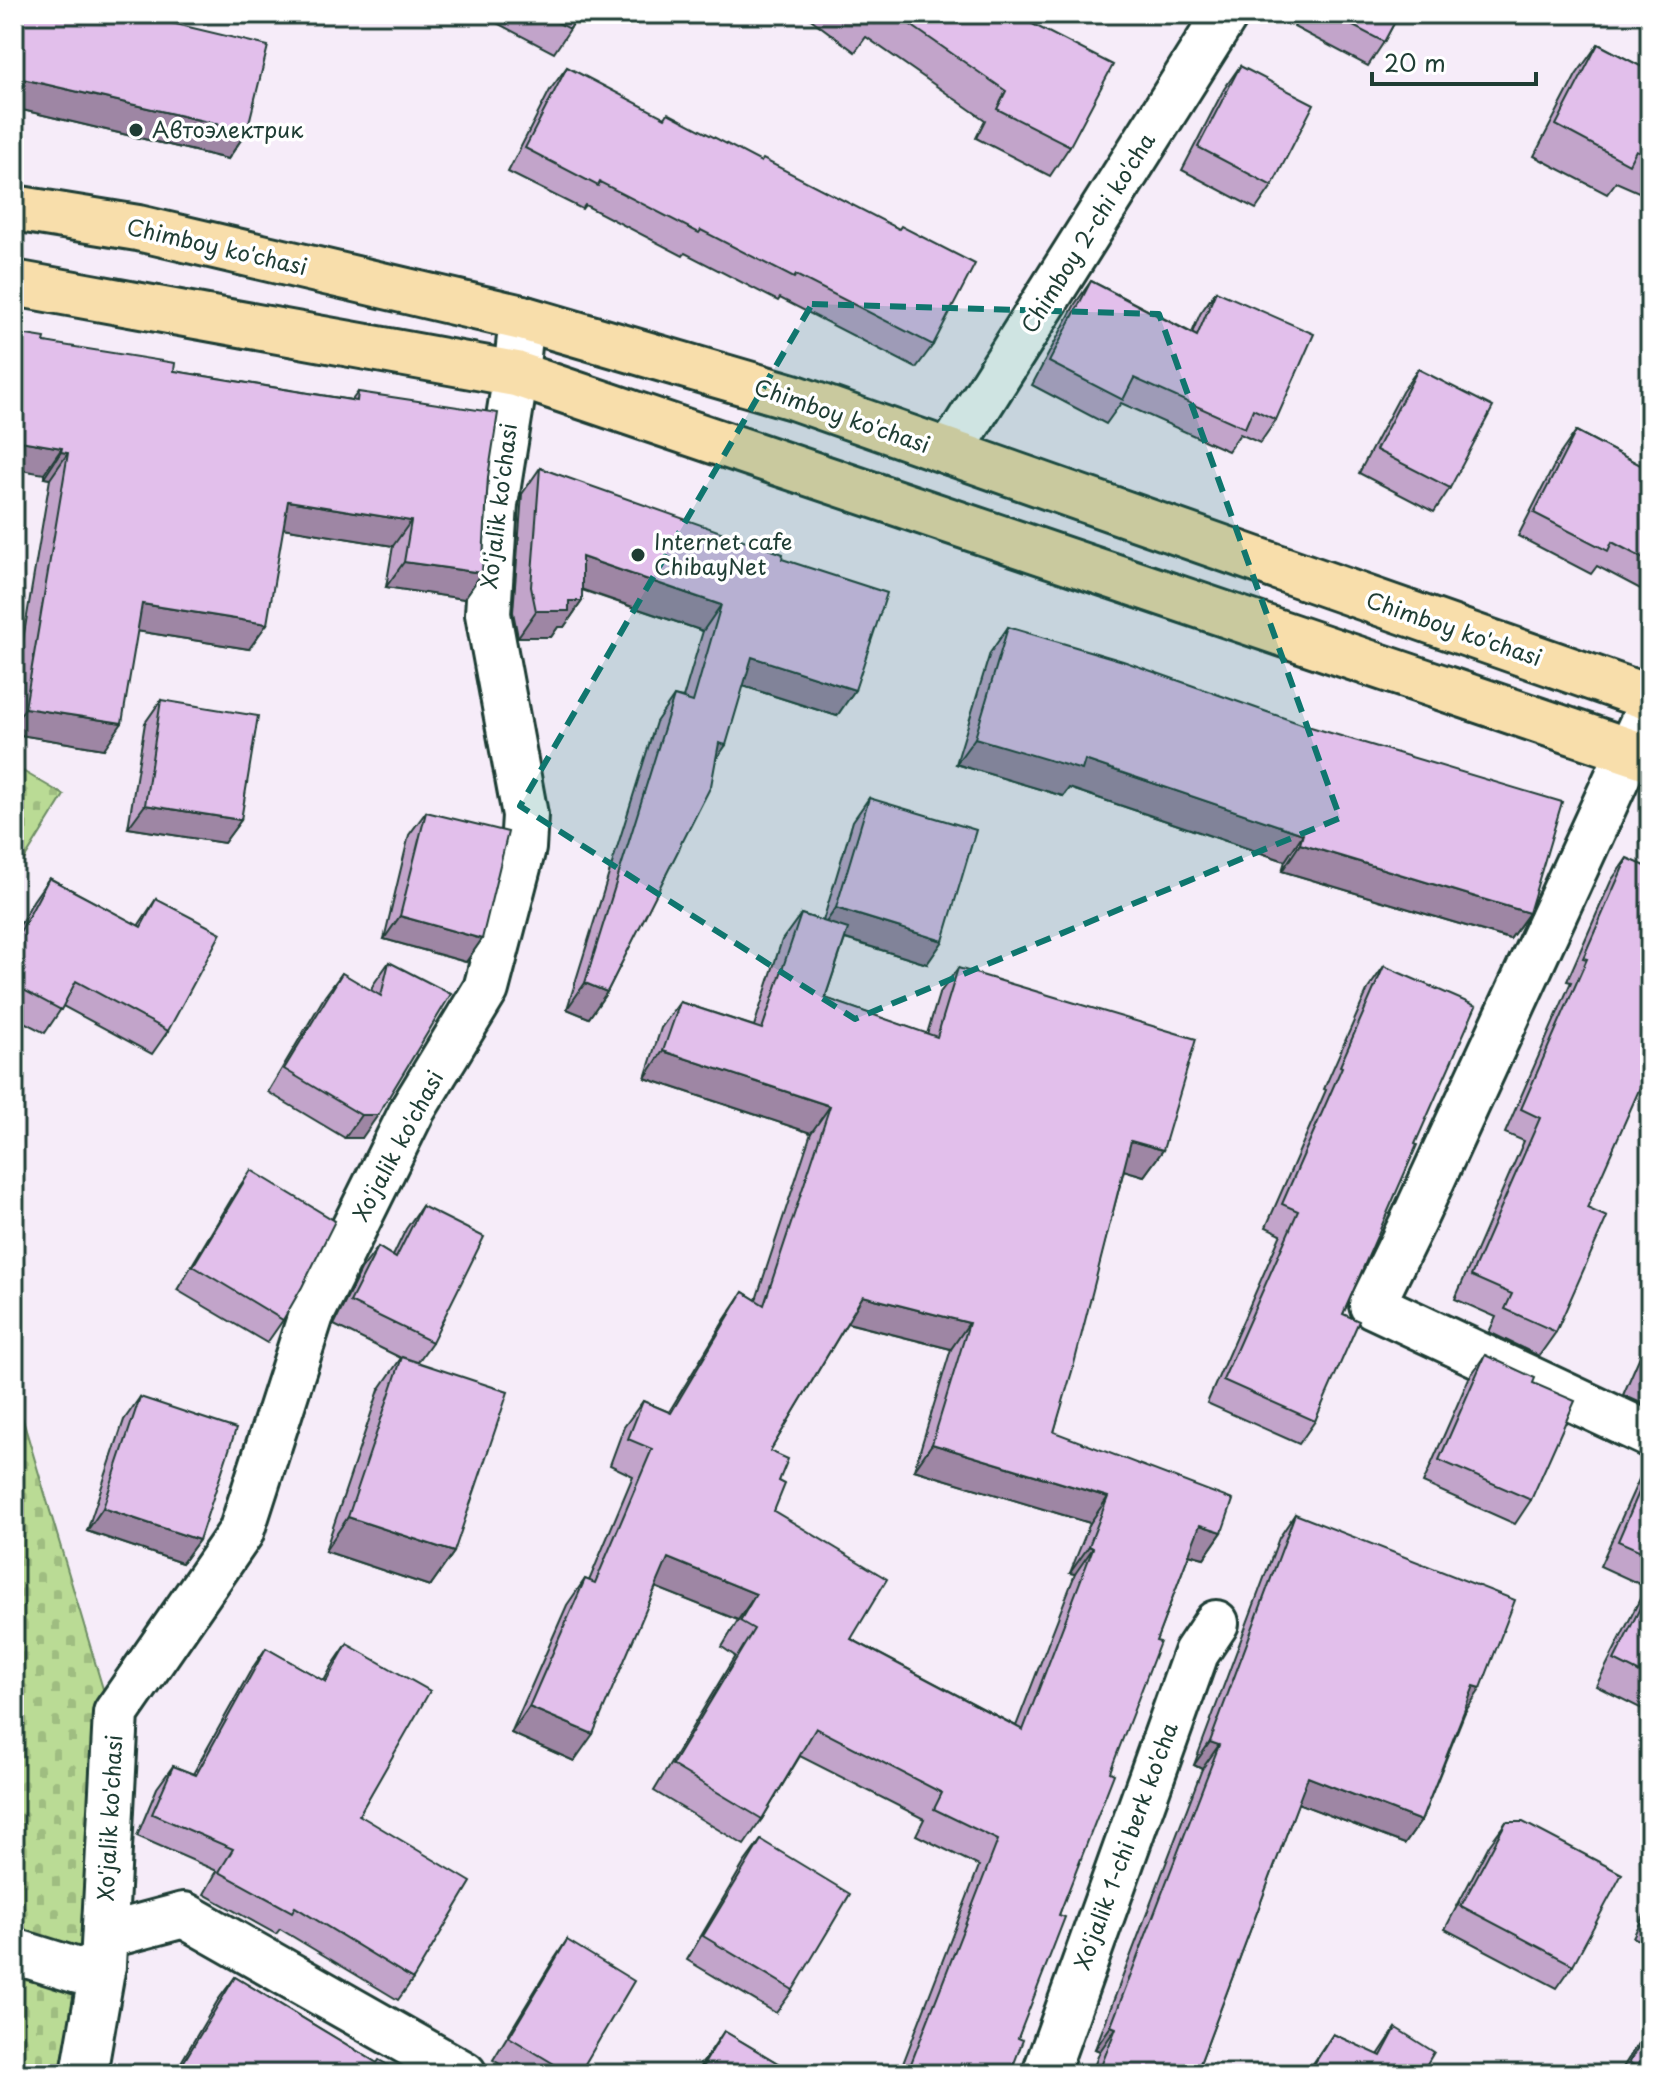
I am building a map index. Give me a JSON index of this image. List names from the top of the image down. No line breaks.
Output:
{"streets":{"main road":["Chimboy ko'chasi"],"street":["Chimboy 2-chi ko'cha","Xo'jalik ko'chasi","Xo'jalik 1-chi berk ko'cha"]},"crossings":[["Chimboy 2-chi ko'cha","Chimboy ko'chasi"],["Chimboy ko'chasi","Xo'jalik ko'chasi"]],"places":["Автоэлектрик","Internet cafe ChibayNet"],"scale_bar":"20 m"}
